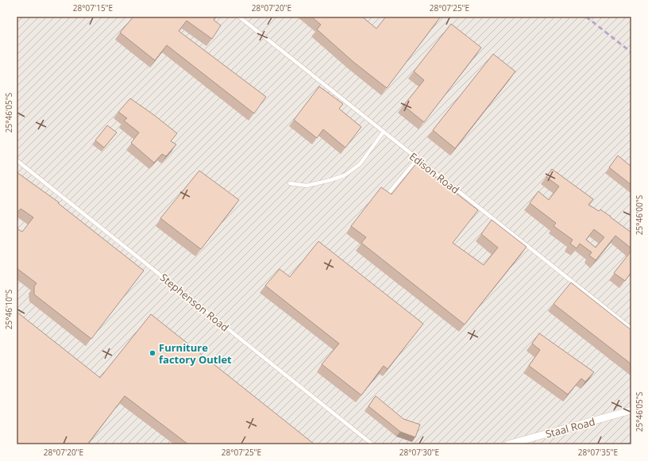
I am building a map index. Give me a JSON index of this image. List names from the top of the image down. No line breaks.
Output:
{"streets":{"street":["Staal Road"],"lane":["Edison Road","Stephenson Road"]},"places":["Furniture factory Outlet"],"coordinates":["28°07'15\"E","28°07'20\"E","28°07'25\"E","25°46'05\"S","25°46'00\"S","25°46'10\"S","28°07'30\"E","28°07'35\"E"]}
